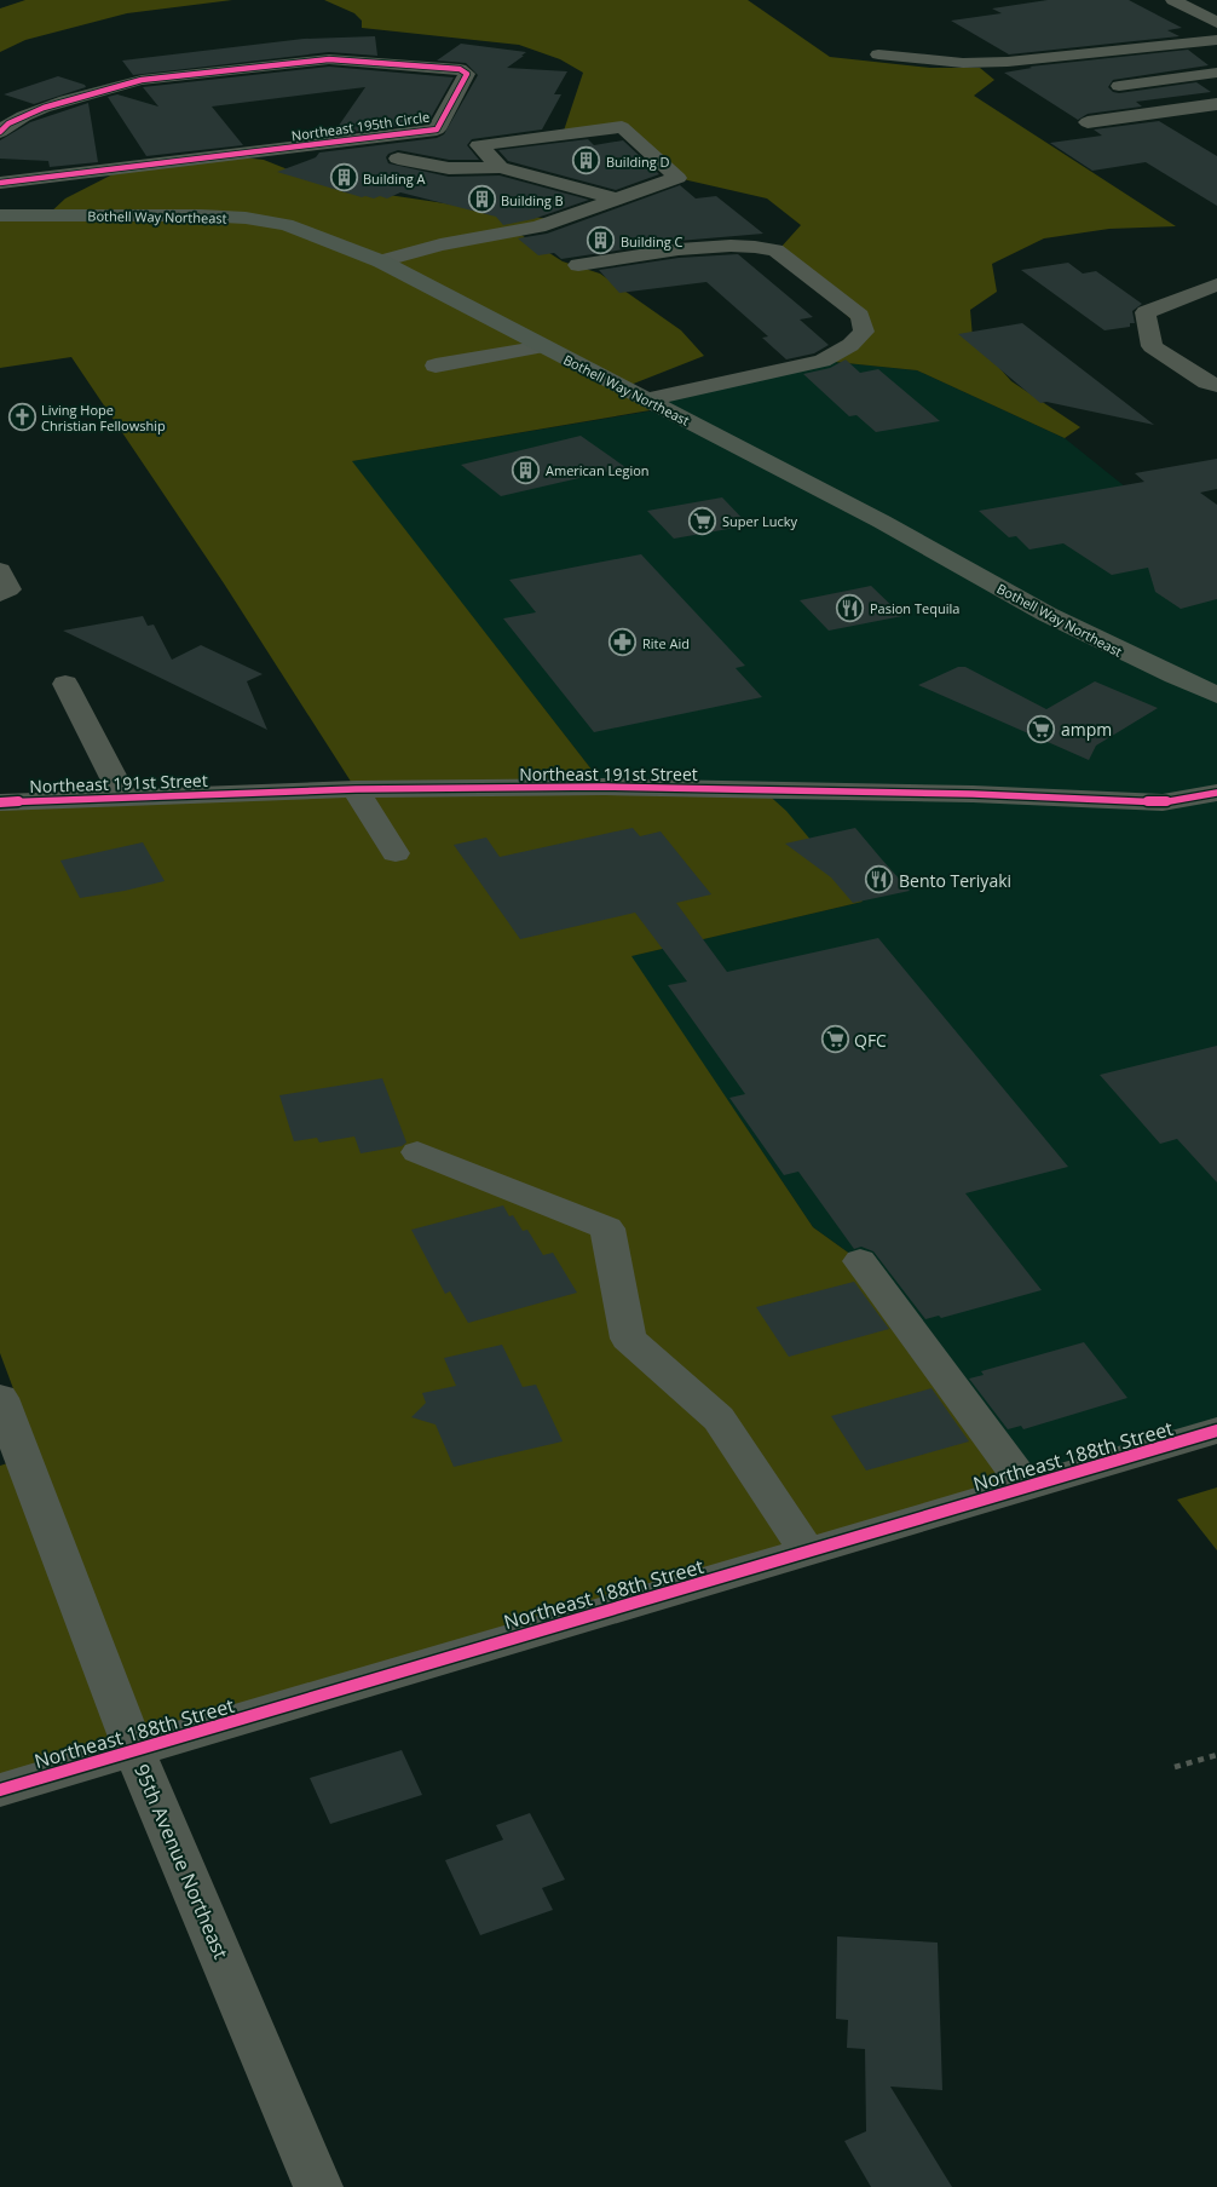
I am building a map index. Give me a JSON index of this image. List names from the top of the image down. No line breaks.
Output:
{"streets":{"main road":["Bothell Way Northeast"],"street":["Northeast 195th Circle","Northeast 191st Street","Northeast 188th Street","95th Avenue Northeast"]},"crossings":[["Northeast 188th Street","95th Avenue Northeast"]],"places":{"building":["Building D","Building A","Building B","Building C","American Legion"],"church":["Living Hope Christian Fellowship"],"supermarket":["Super Lucky","ampm","QFC"],"restaurant":["Pasion Tequila","Bento Teriyaki"],"pharmacy":["Rite Aid"]}}
